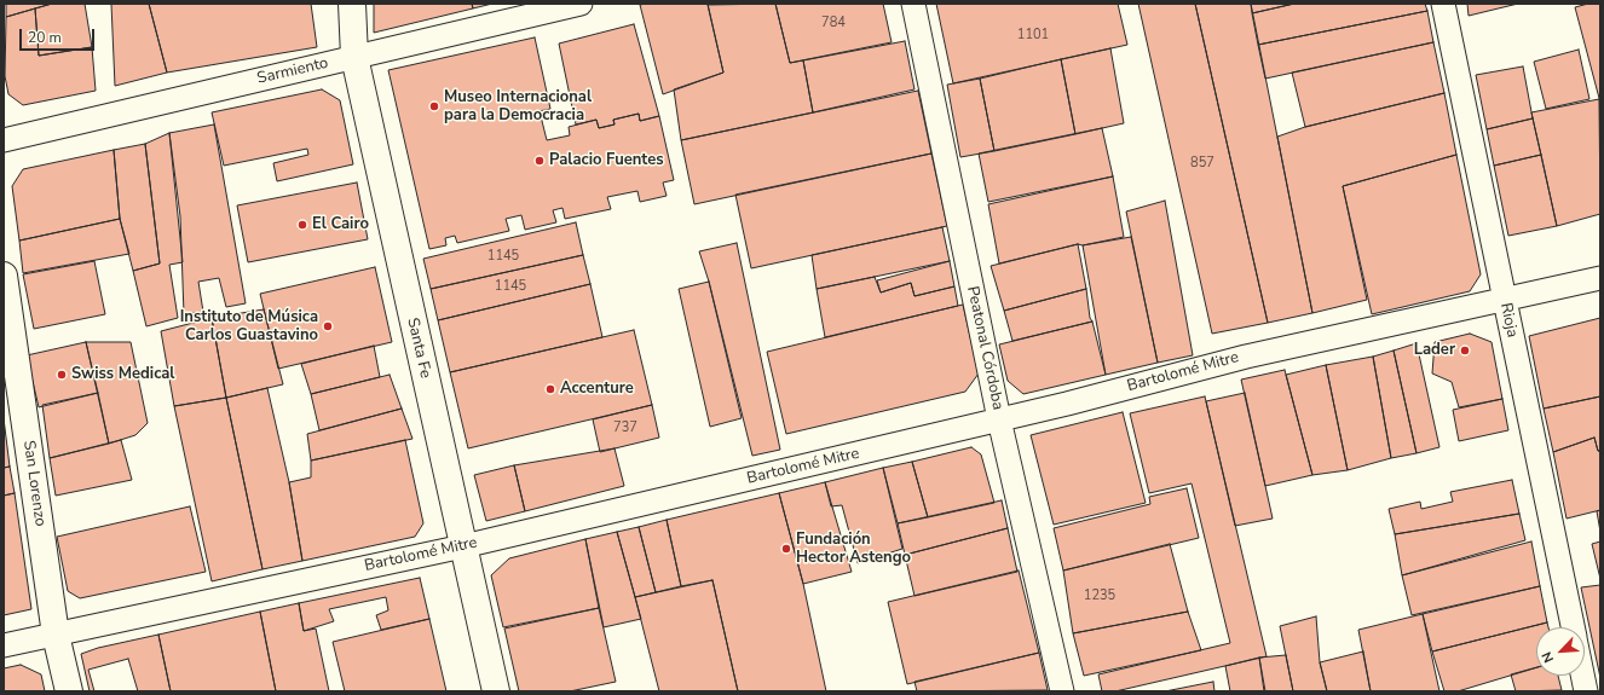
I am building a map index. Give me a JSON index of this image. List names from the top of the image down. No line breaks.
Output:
{"streets":{"main road":["Santa Fe","San Lorenzo"],"street":["Sarmiento","Rioja","Peatonal Córdoba","Bartolomé Mitre"]},"crossings":[["Sarmiento","Santa Fe"],["Rioja","Bartolomé Mitre"],["Santa Fe","Bartolomé Mitre"],["Peatonal Córdoba","Bartolomé Mitre"],["Bartolomé Mitre","San Lorenzo"]],"places":["Museo Internacional para la Democracia","Palacio Fuentes","El Cairo","Instituto de Música Carlos Guastavino","Lader","Swiss Medical","Accenture","Fundación Hector Astengo"],"house_numbers":["784","1101","857","1145","1145","737","1235"],"scale_bar":"20 m","north":"bottom left"}
